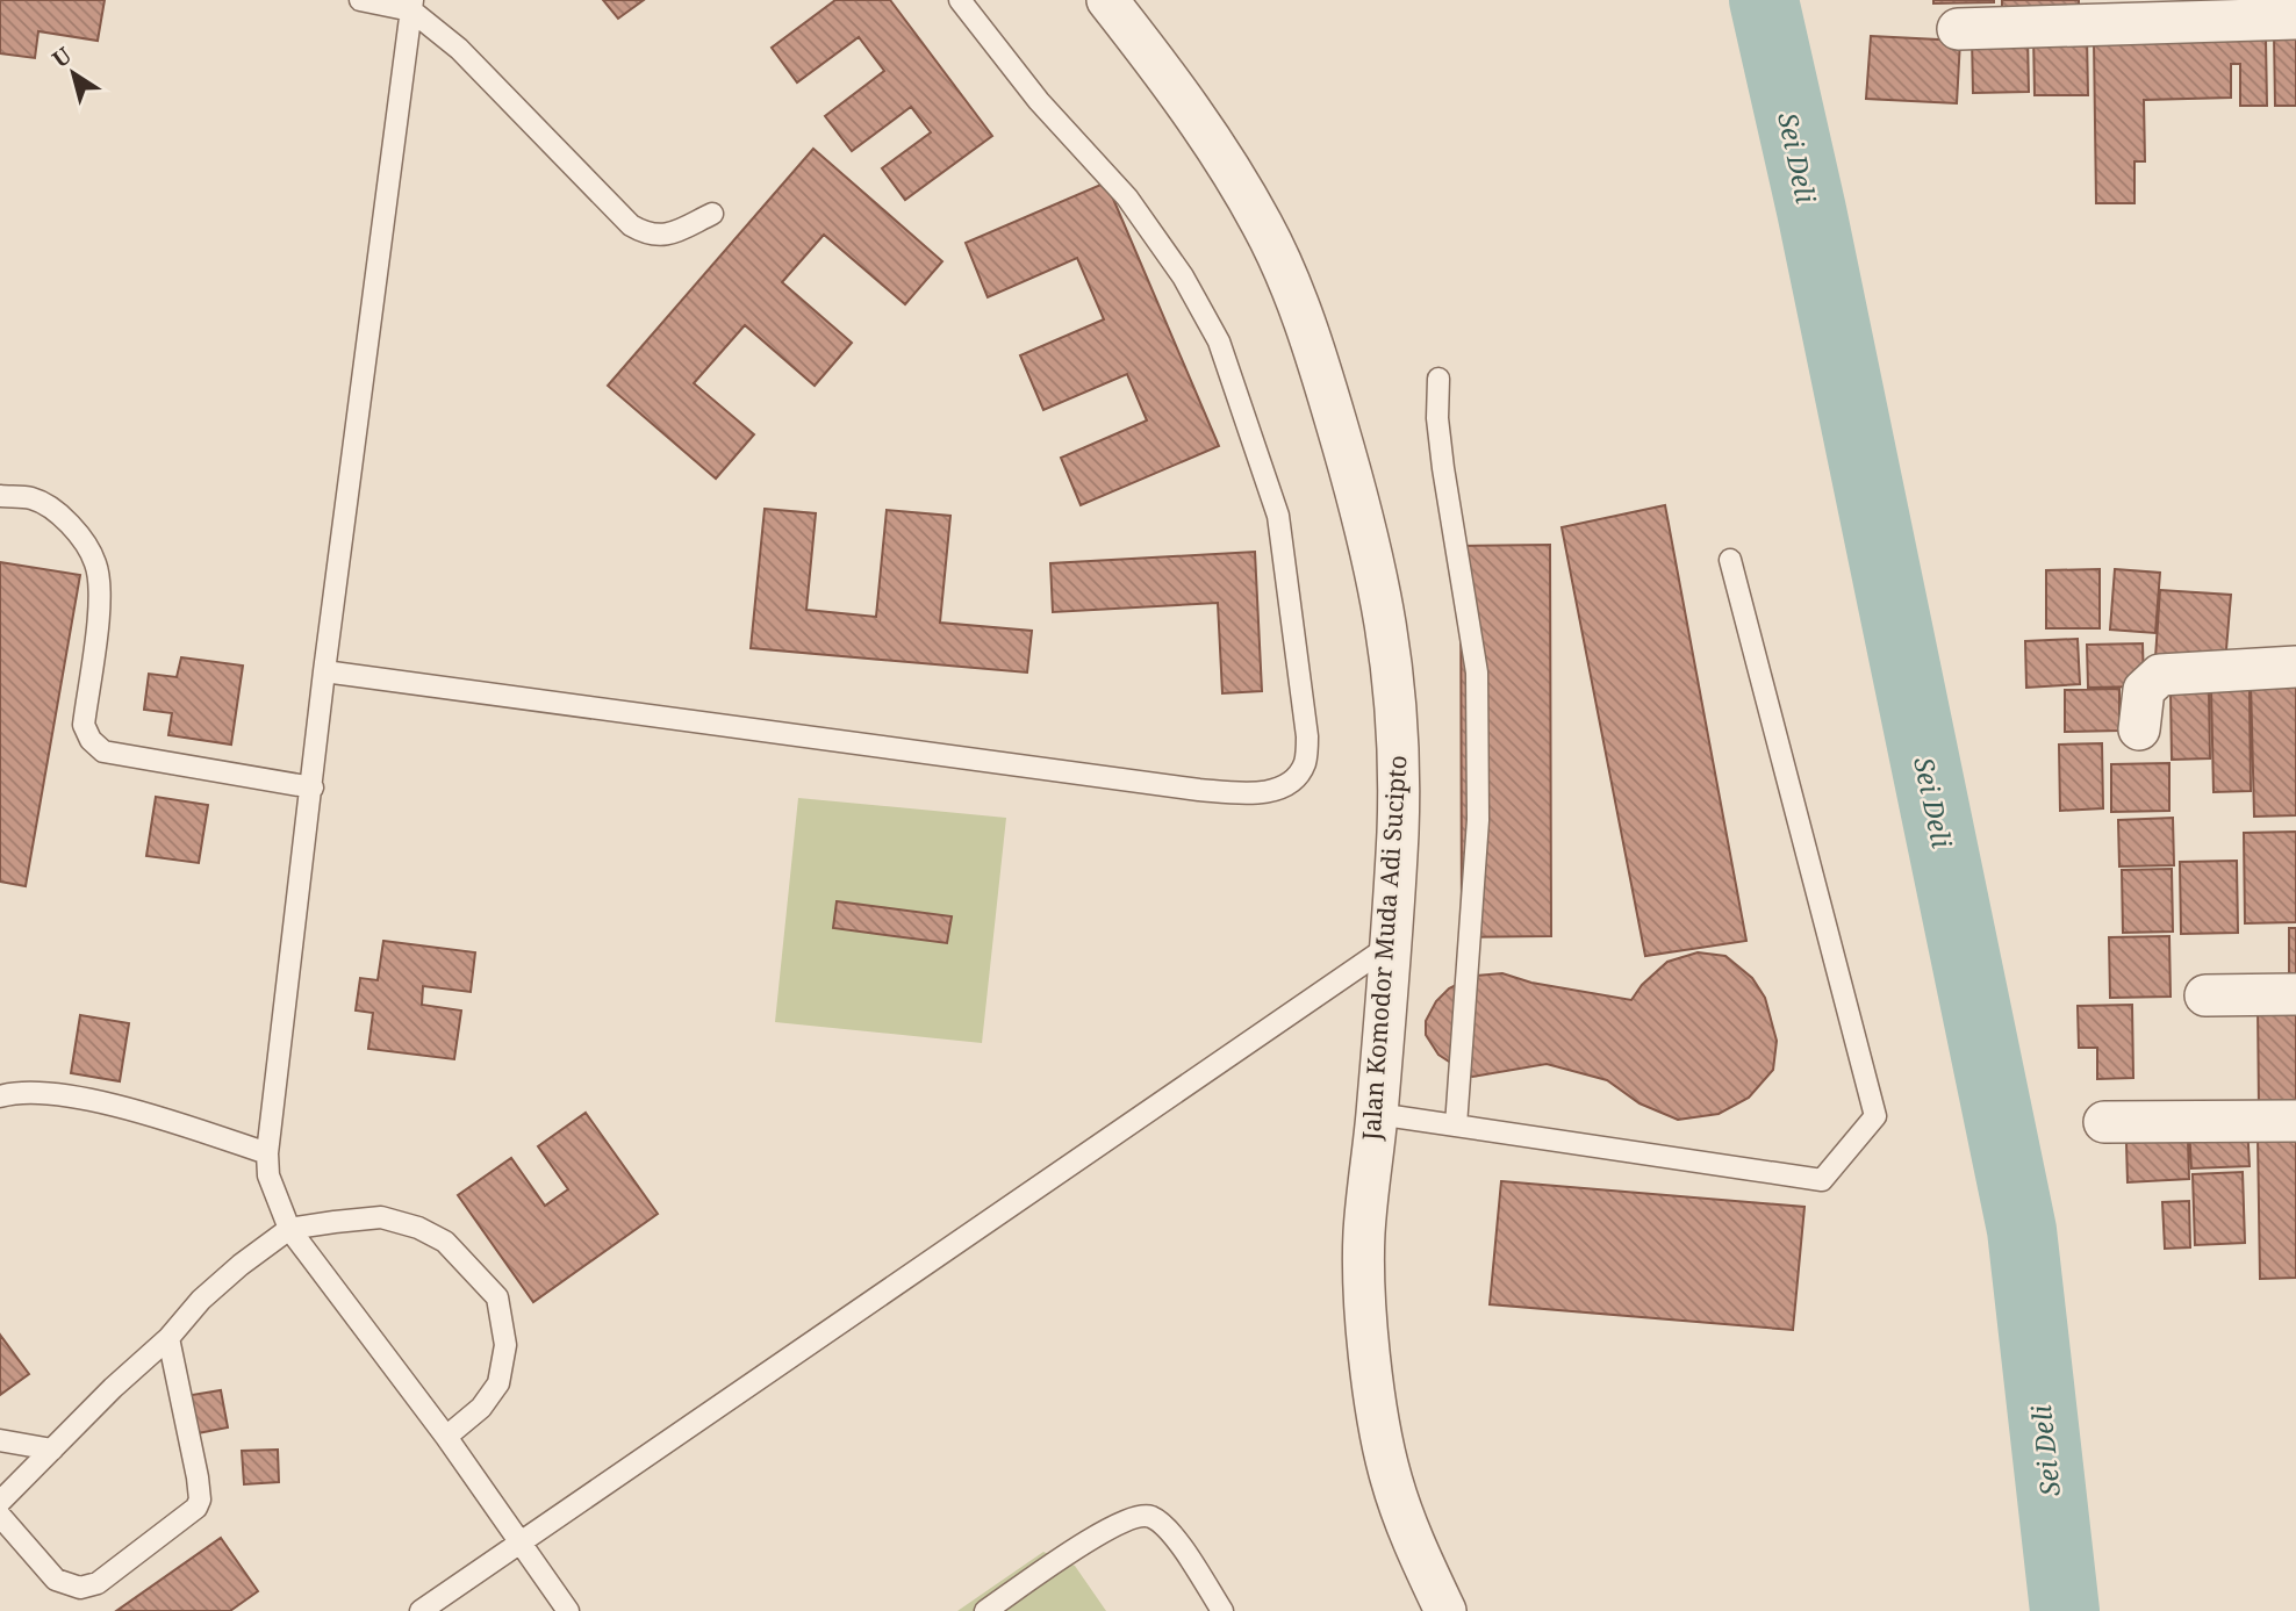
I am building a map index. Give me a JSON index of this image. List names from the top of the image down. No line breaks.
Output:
{"streets":{"street":["Jalan Komodor Muda Adi Sucipto"]},"water":["Sei Deli"],"north":"top left"}
